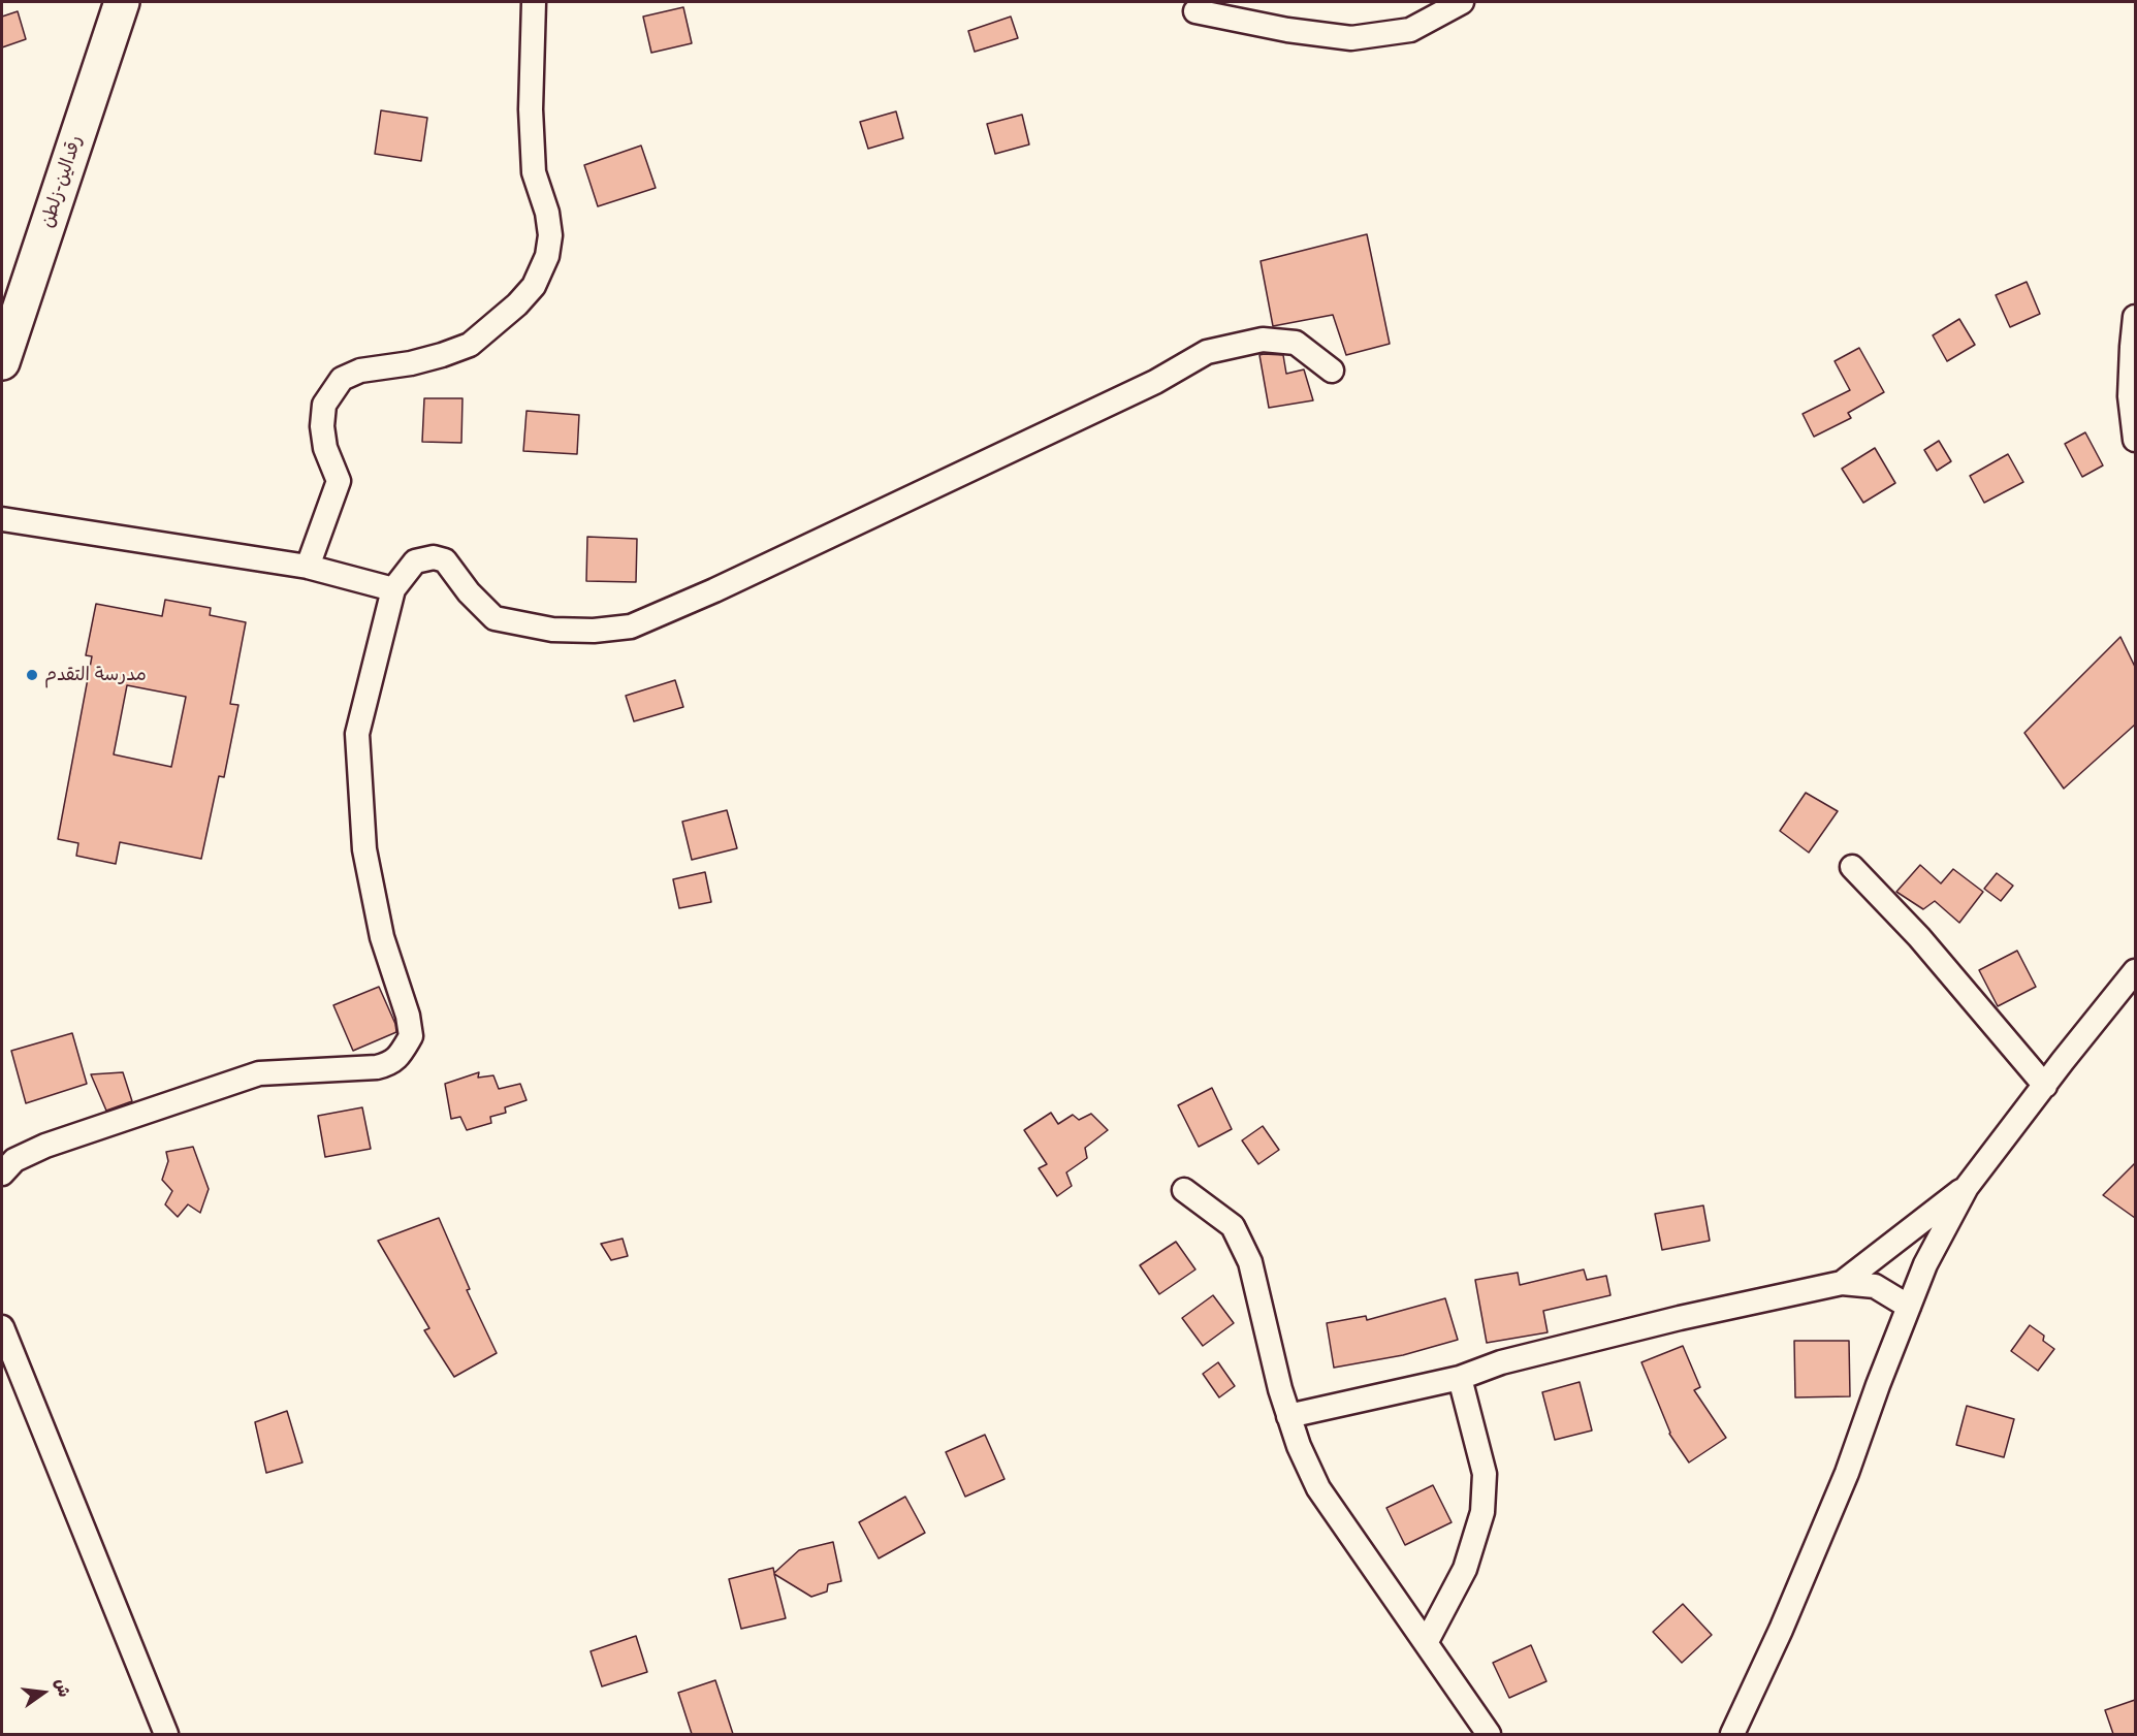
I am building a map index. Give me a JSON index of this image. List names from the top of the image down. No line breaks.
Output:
{"streets":{"main road":["رقدالين-زلطن"]},"places":["مدرسة التقدم"],"north":"right"}
